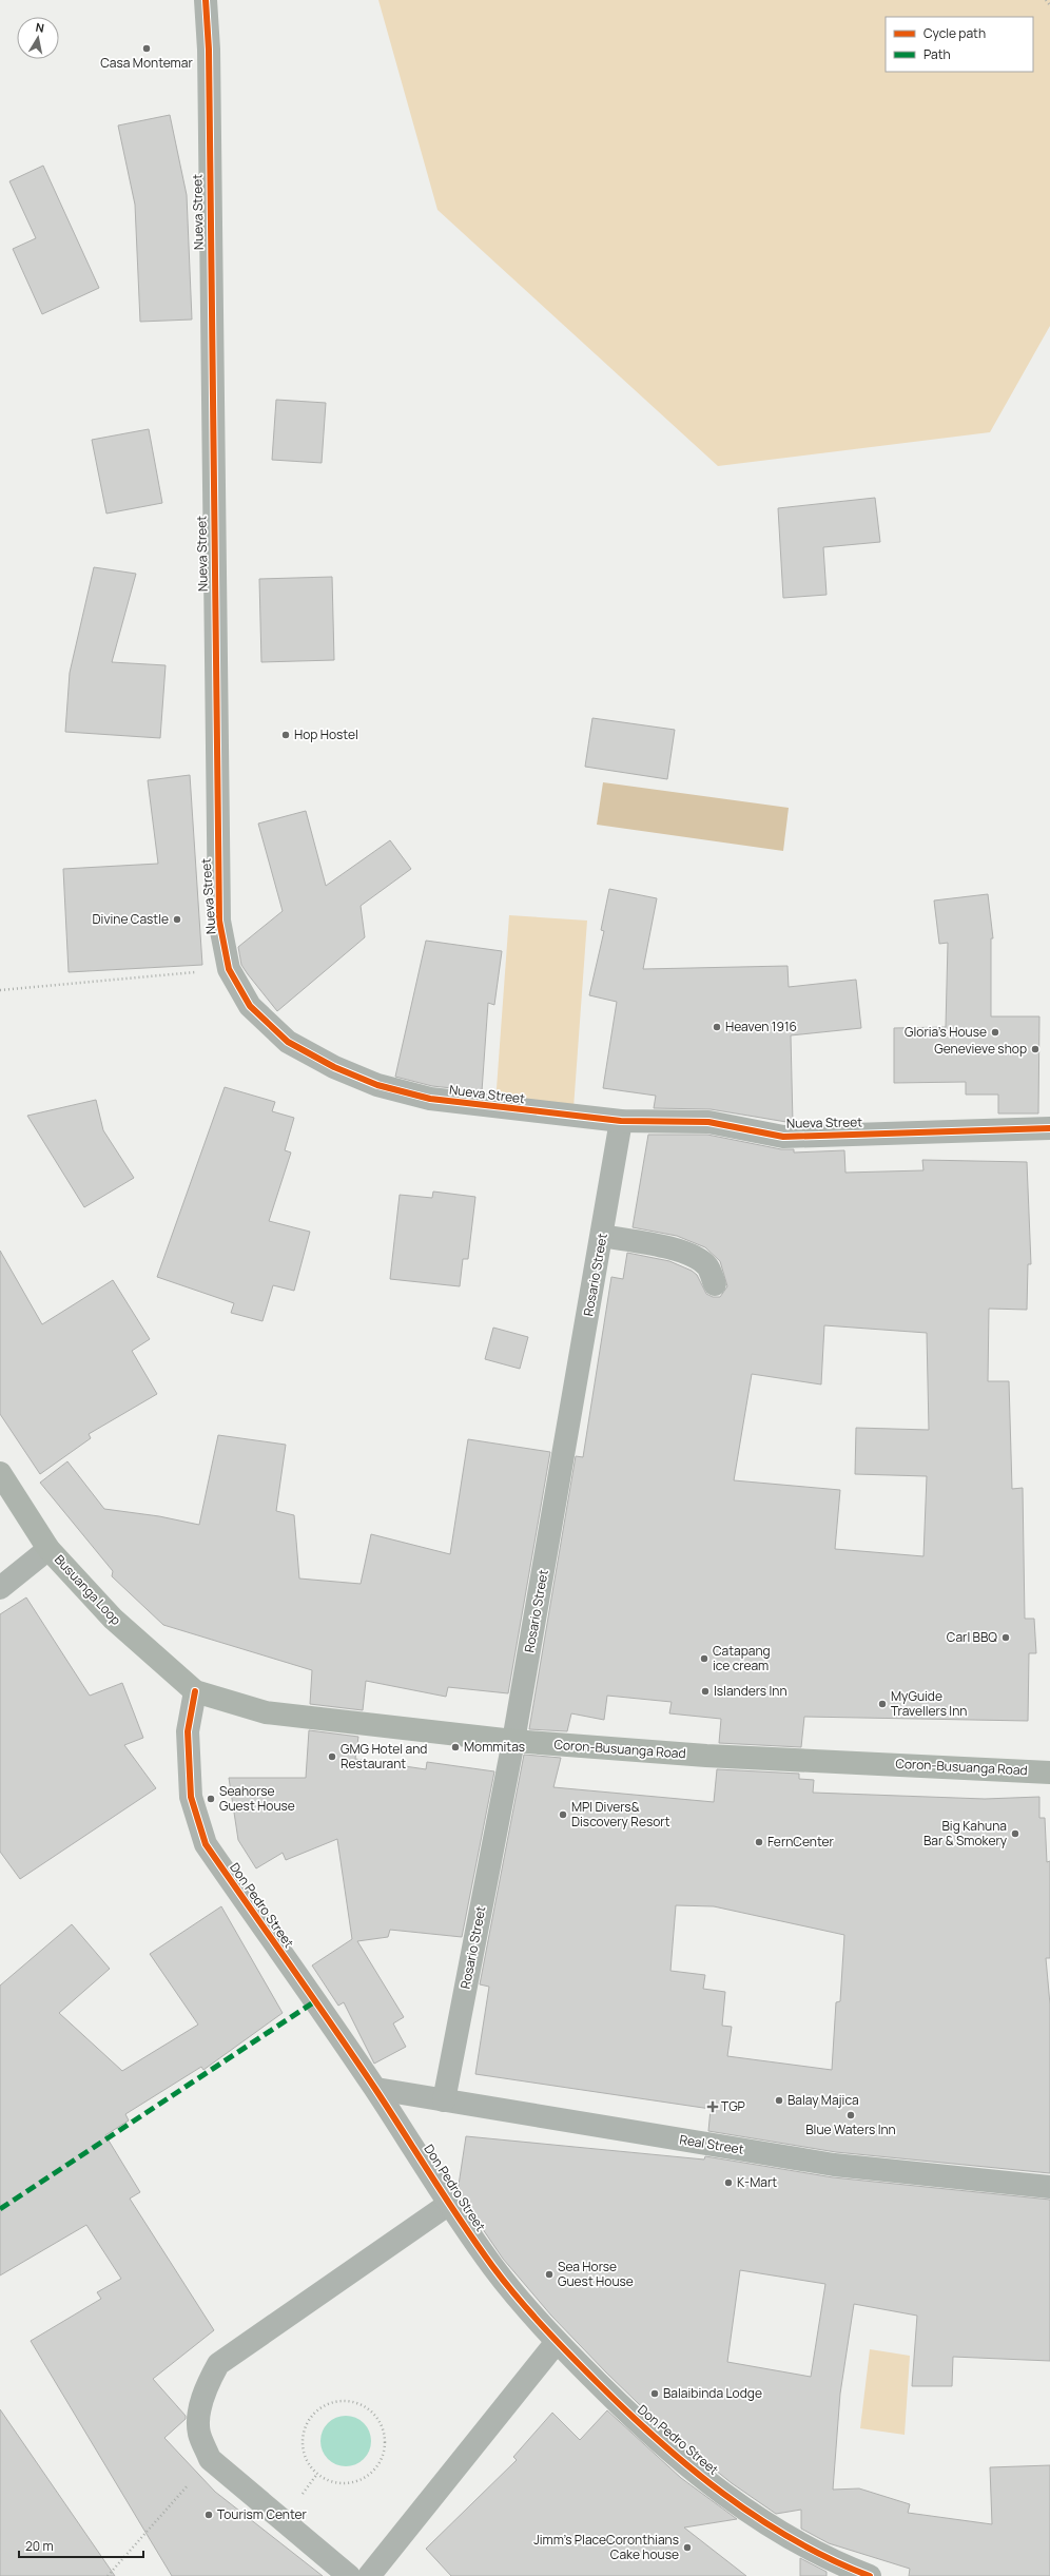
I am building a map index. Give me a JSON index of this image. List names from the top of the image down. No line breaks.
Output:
{"streets":{"main road":["Busuanga Loop","Coron-Busuanga Road"],"street":["Nueva Street","Rosario Street","Don Pedro Street","Real Street"]},"crossings":[["Nueva Street","Rosario Street"],["Rosario Street","Coron-Busuanga Road"],["Rosario Street","Real Street"],["Busuanga Loop","Coron-Busuanga Road"],["Busuanga Loop","Don Pedro Street"],["Coron-Busuanga Road","Don Pedro Street"],["Don Pedro Street","Real Street"]],"places":{"other":["Casa Montemar","Hop Hostel","Divine Castle","Heaven 1916","Gloria's House","Genevieve shop","Carl BBQ","Catapang ice cream","Islanders Inn","MyGuide Travellers Inn","Mommitas","GMG Hotel and Restaurant","Seahorse Guest House","MPI Divers& Discovery Resort","Big Kahuna Bar & Smokery","FernCenter","Balay Majica","Blue Waters Inn","K-Mart","Sea Horse Guest House","Balaibinda Lodge","Tourism Center","Jimm's PlaceCoronthians Cake house"],"health":["TGP"]},"legend":["Cycle path","Path"],"scale_bar":"20 m","north":"top"}
